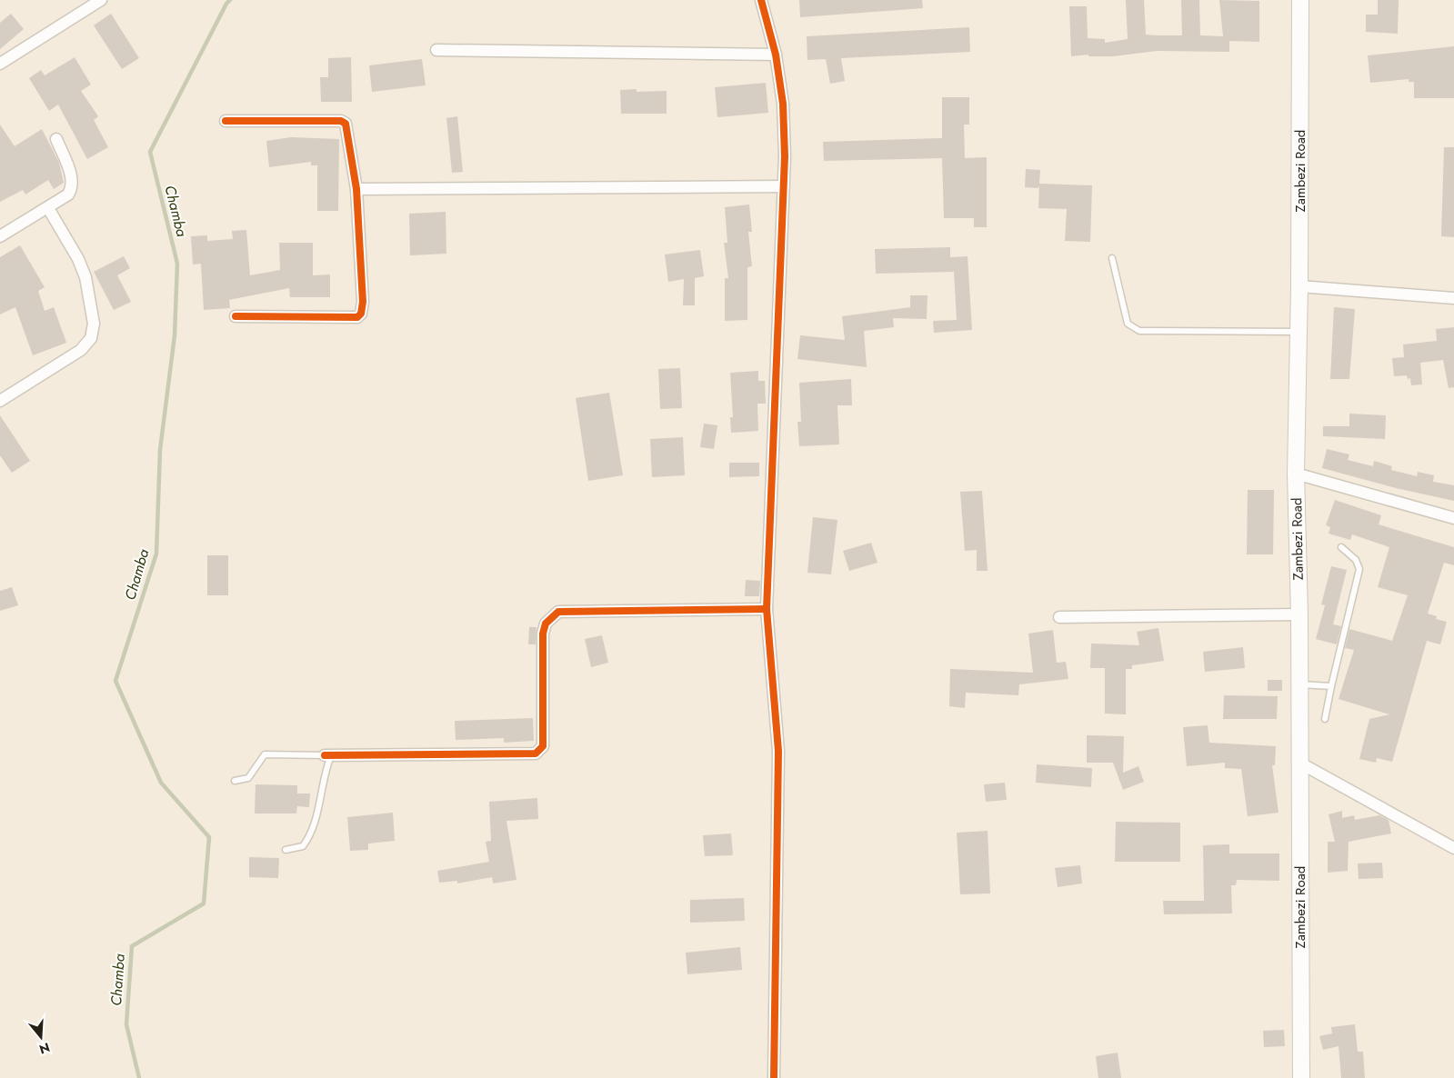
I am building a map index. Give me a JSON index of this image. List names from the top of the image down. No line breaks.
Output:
{"streets":{"main road":["Zambezi Road"]},"water":["Chamba"],"north":"bottom"}
